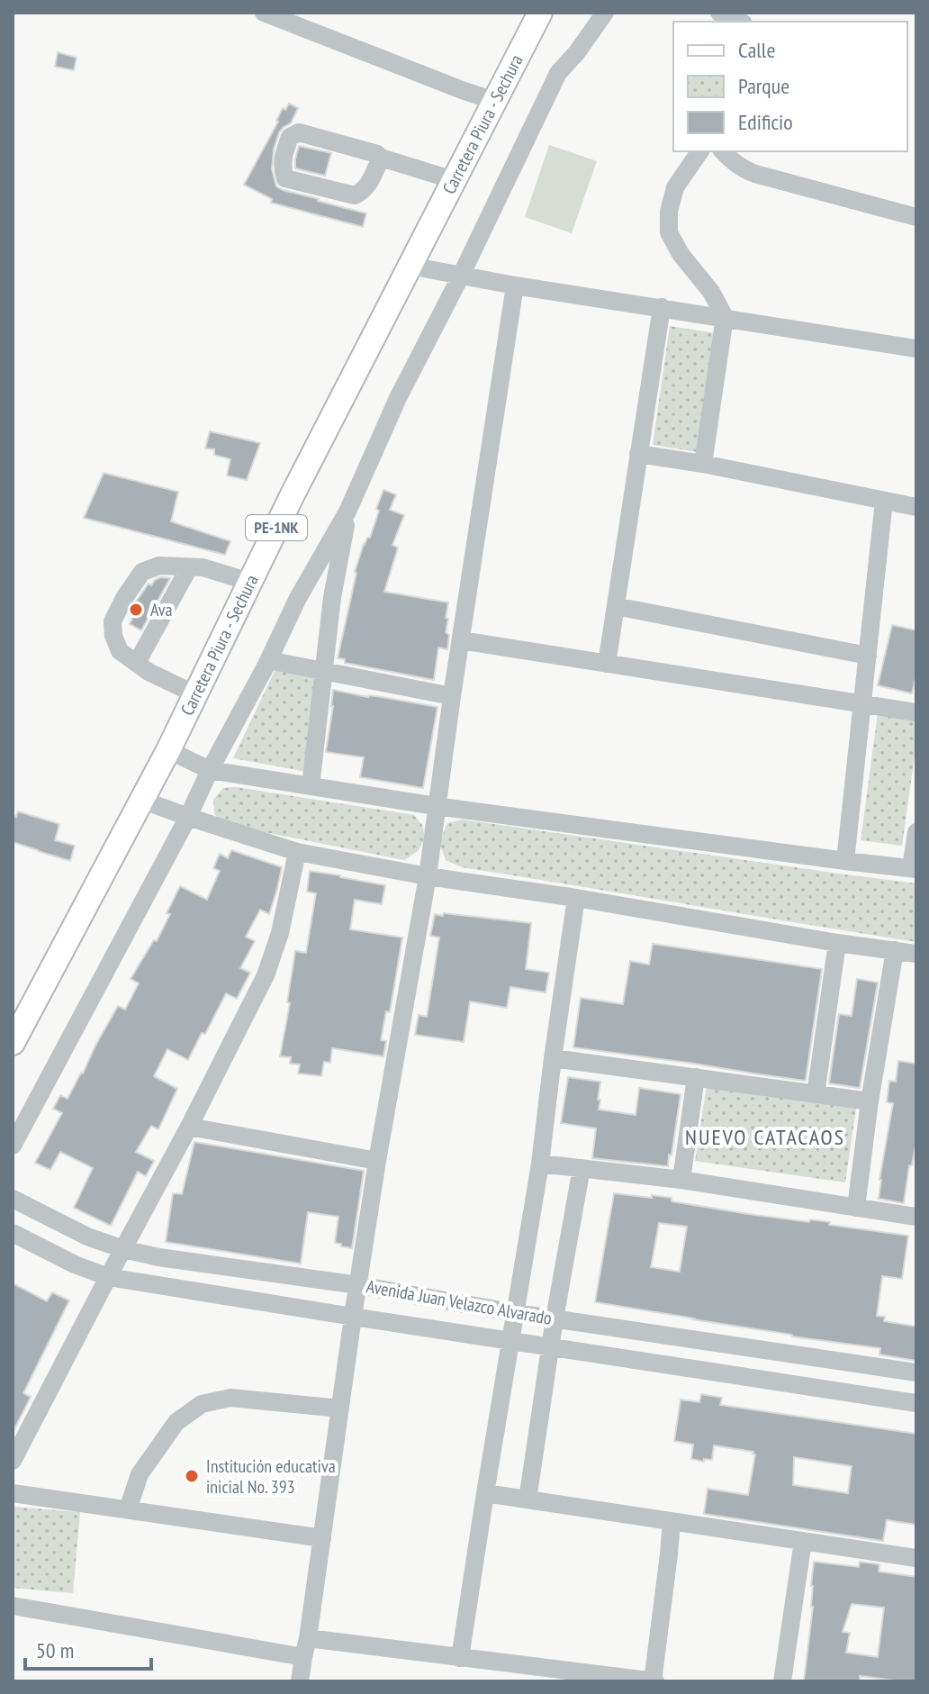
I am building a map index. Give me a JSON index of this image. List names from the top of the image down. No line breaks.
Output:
{"streets":{"main road":["Carretera Piura - Sechura","PE-1NK"],"street":["Avenida Juan Velazco Alvarado"]},"districts":["NUEVO CATACAOS"],"places":["Ava","Institución educativa inicial No. 393"],"legend":["Calle","Parque","Edificio"],"scale_bar":"50 m"}
